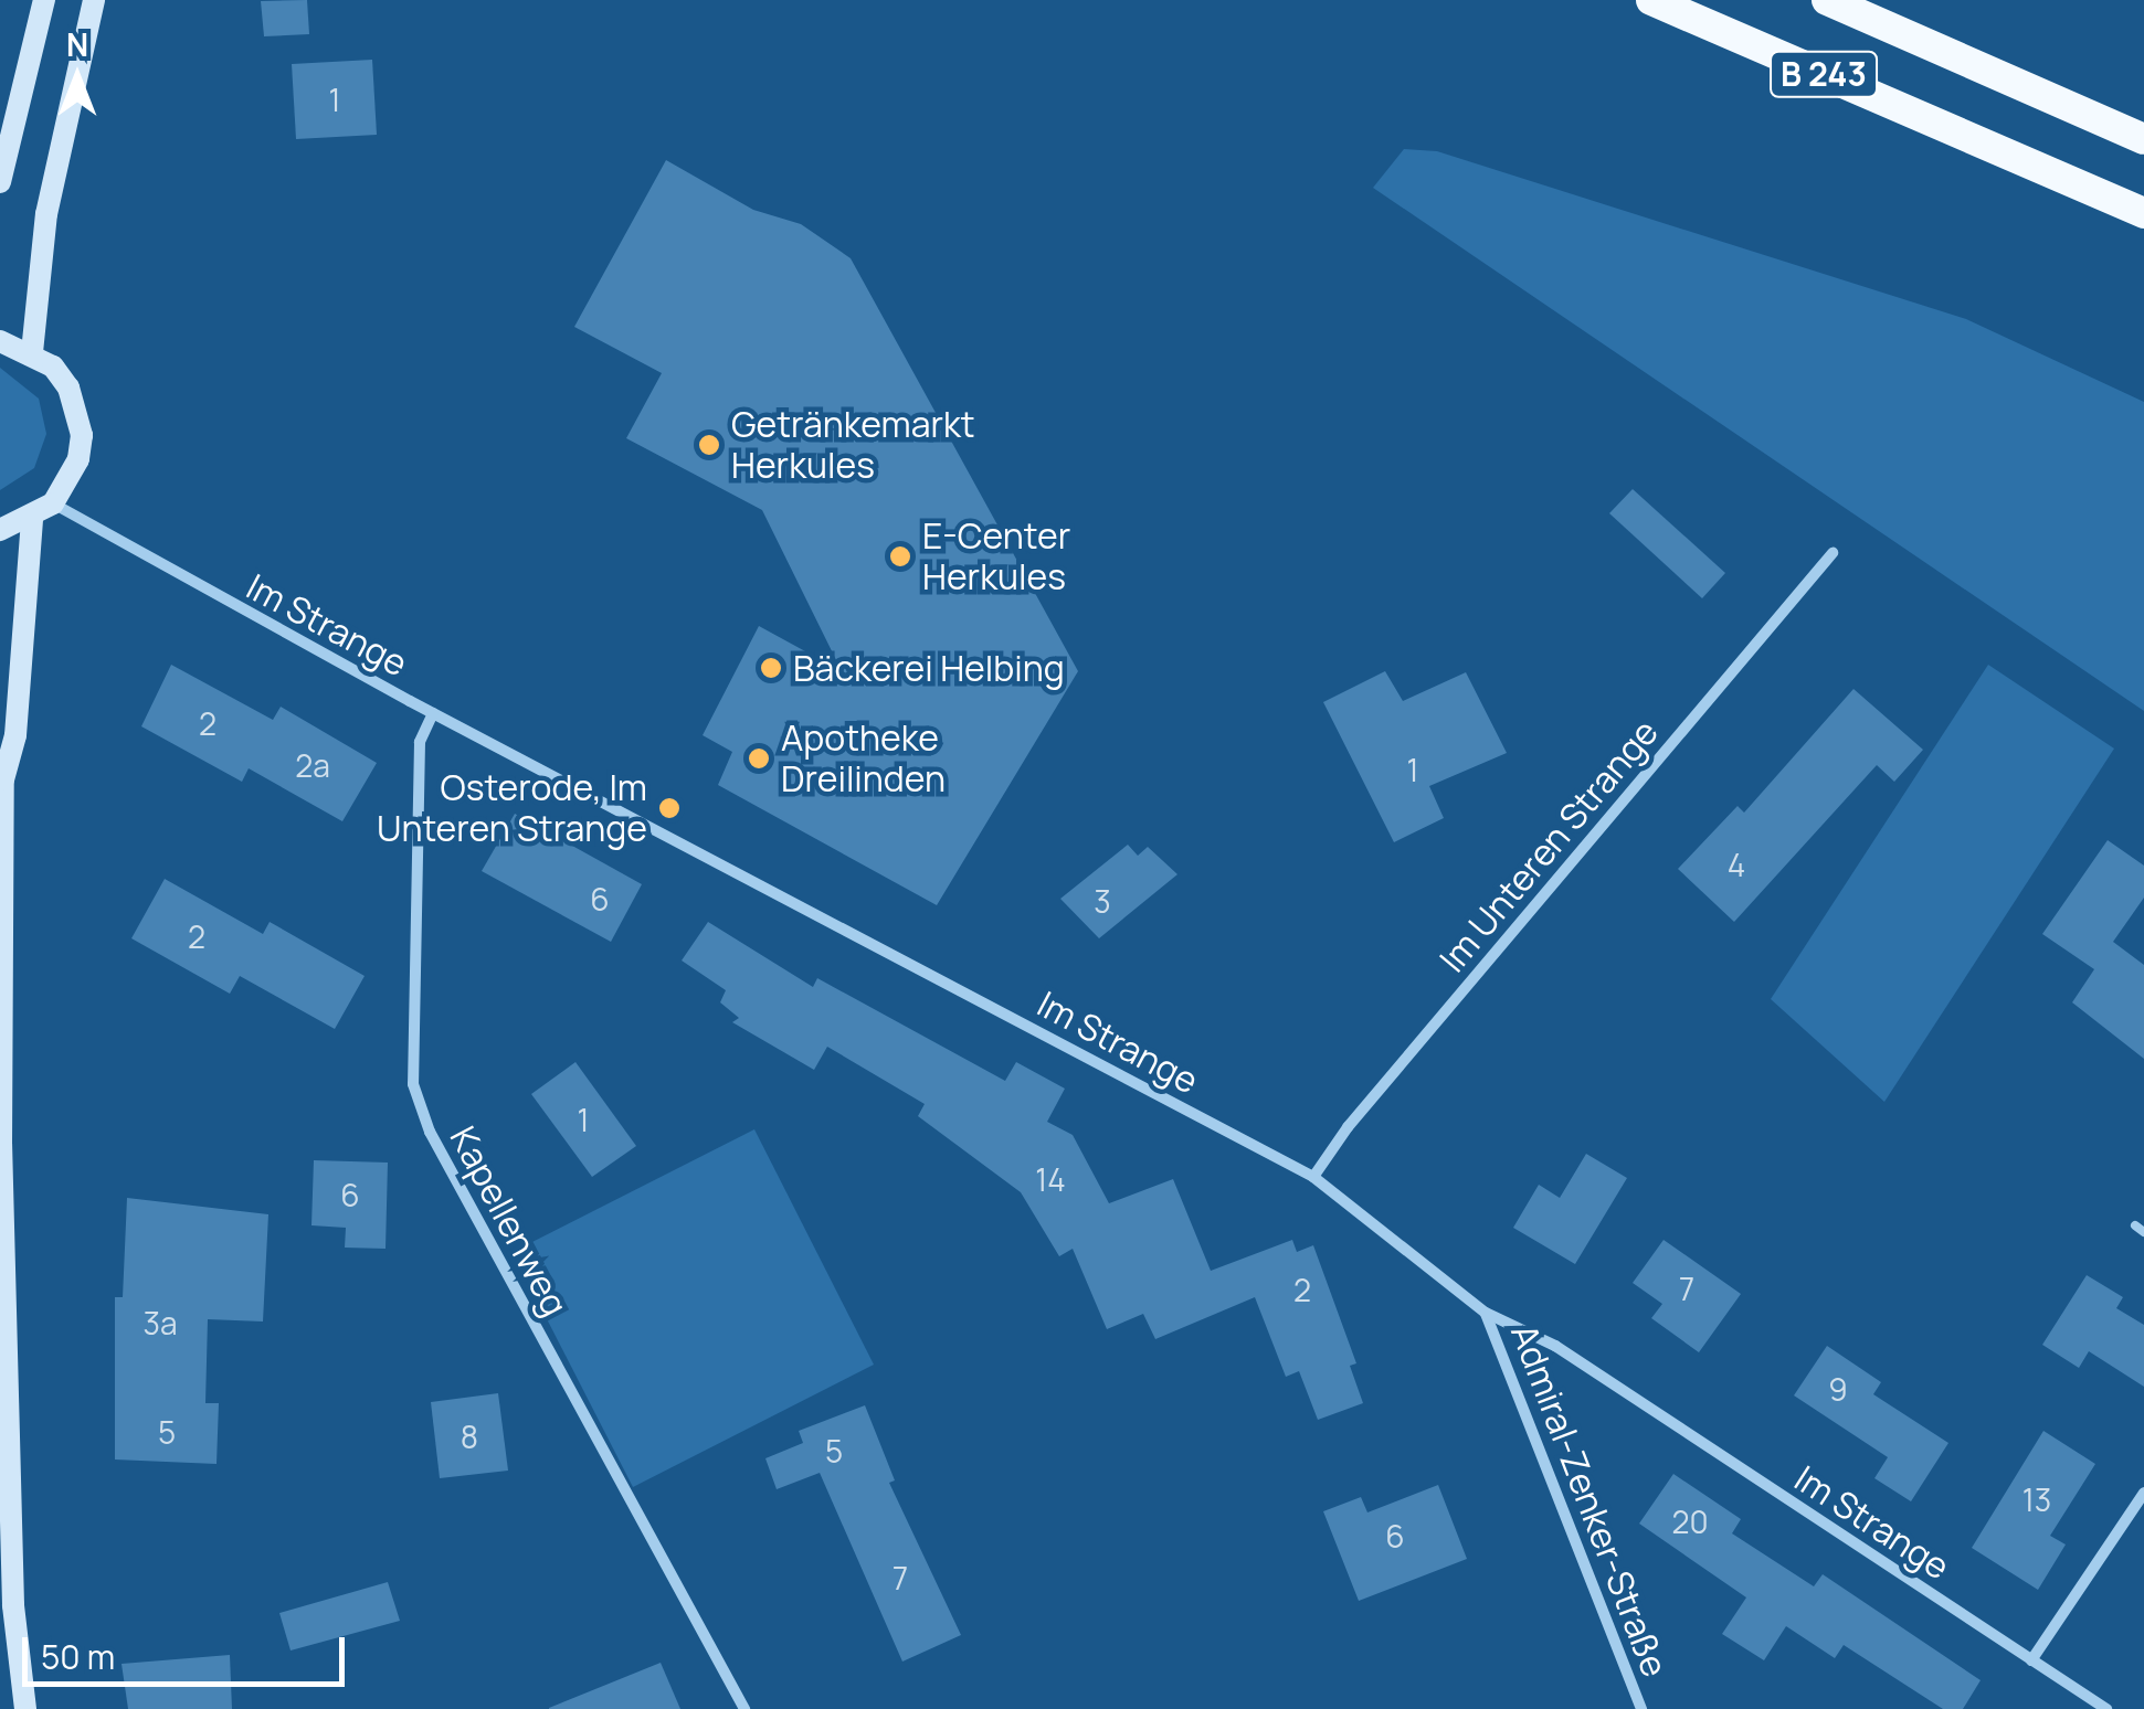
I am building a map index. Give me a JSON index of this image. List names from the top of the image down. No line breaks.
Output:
{"streets":{"highway":["B 243"],"street":["Im Strange","Im Unteren Strange","Kapellenweg","Admiral-Zenker-Straße"]},"crossings":[["Im Strange","Im Unteren Strange"],["Im Strange","Kapellenweg"],["Im Strange","Admiral-Zenker-Straße"]],"places":["Getränkemarkt Herkules","E-Center Herkules","Bäckerei Helbing","Apotheke Dreilinden","Osterode, Im Unteren Strange"],"house_numbers":["1","2","2a","1","4","6","3","2","1","14","6","7","2","3a","9","5","8","5","13","20","6","7"],"scale_bar":"50 m","north":"top"}
